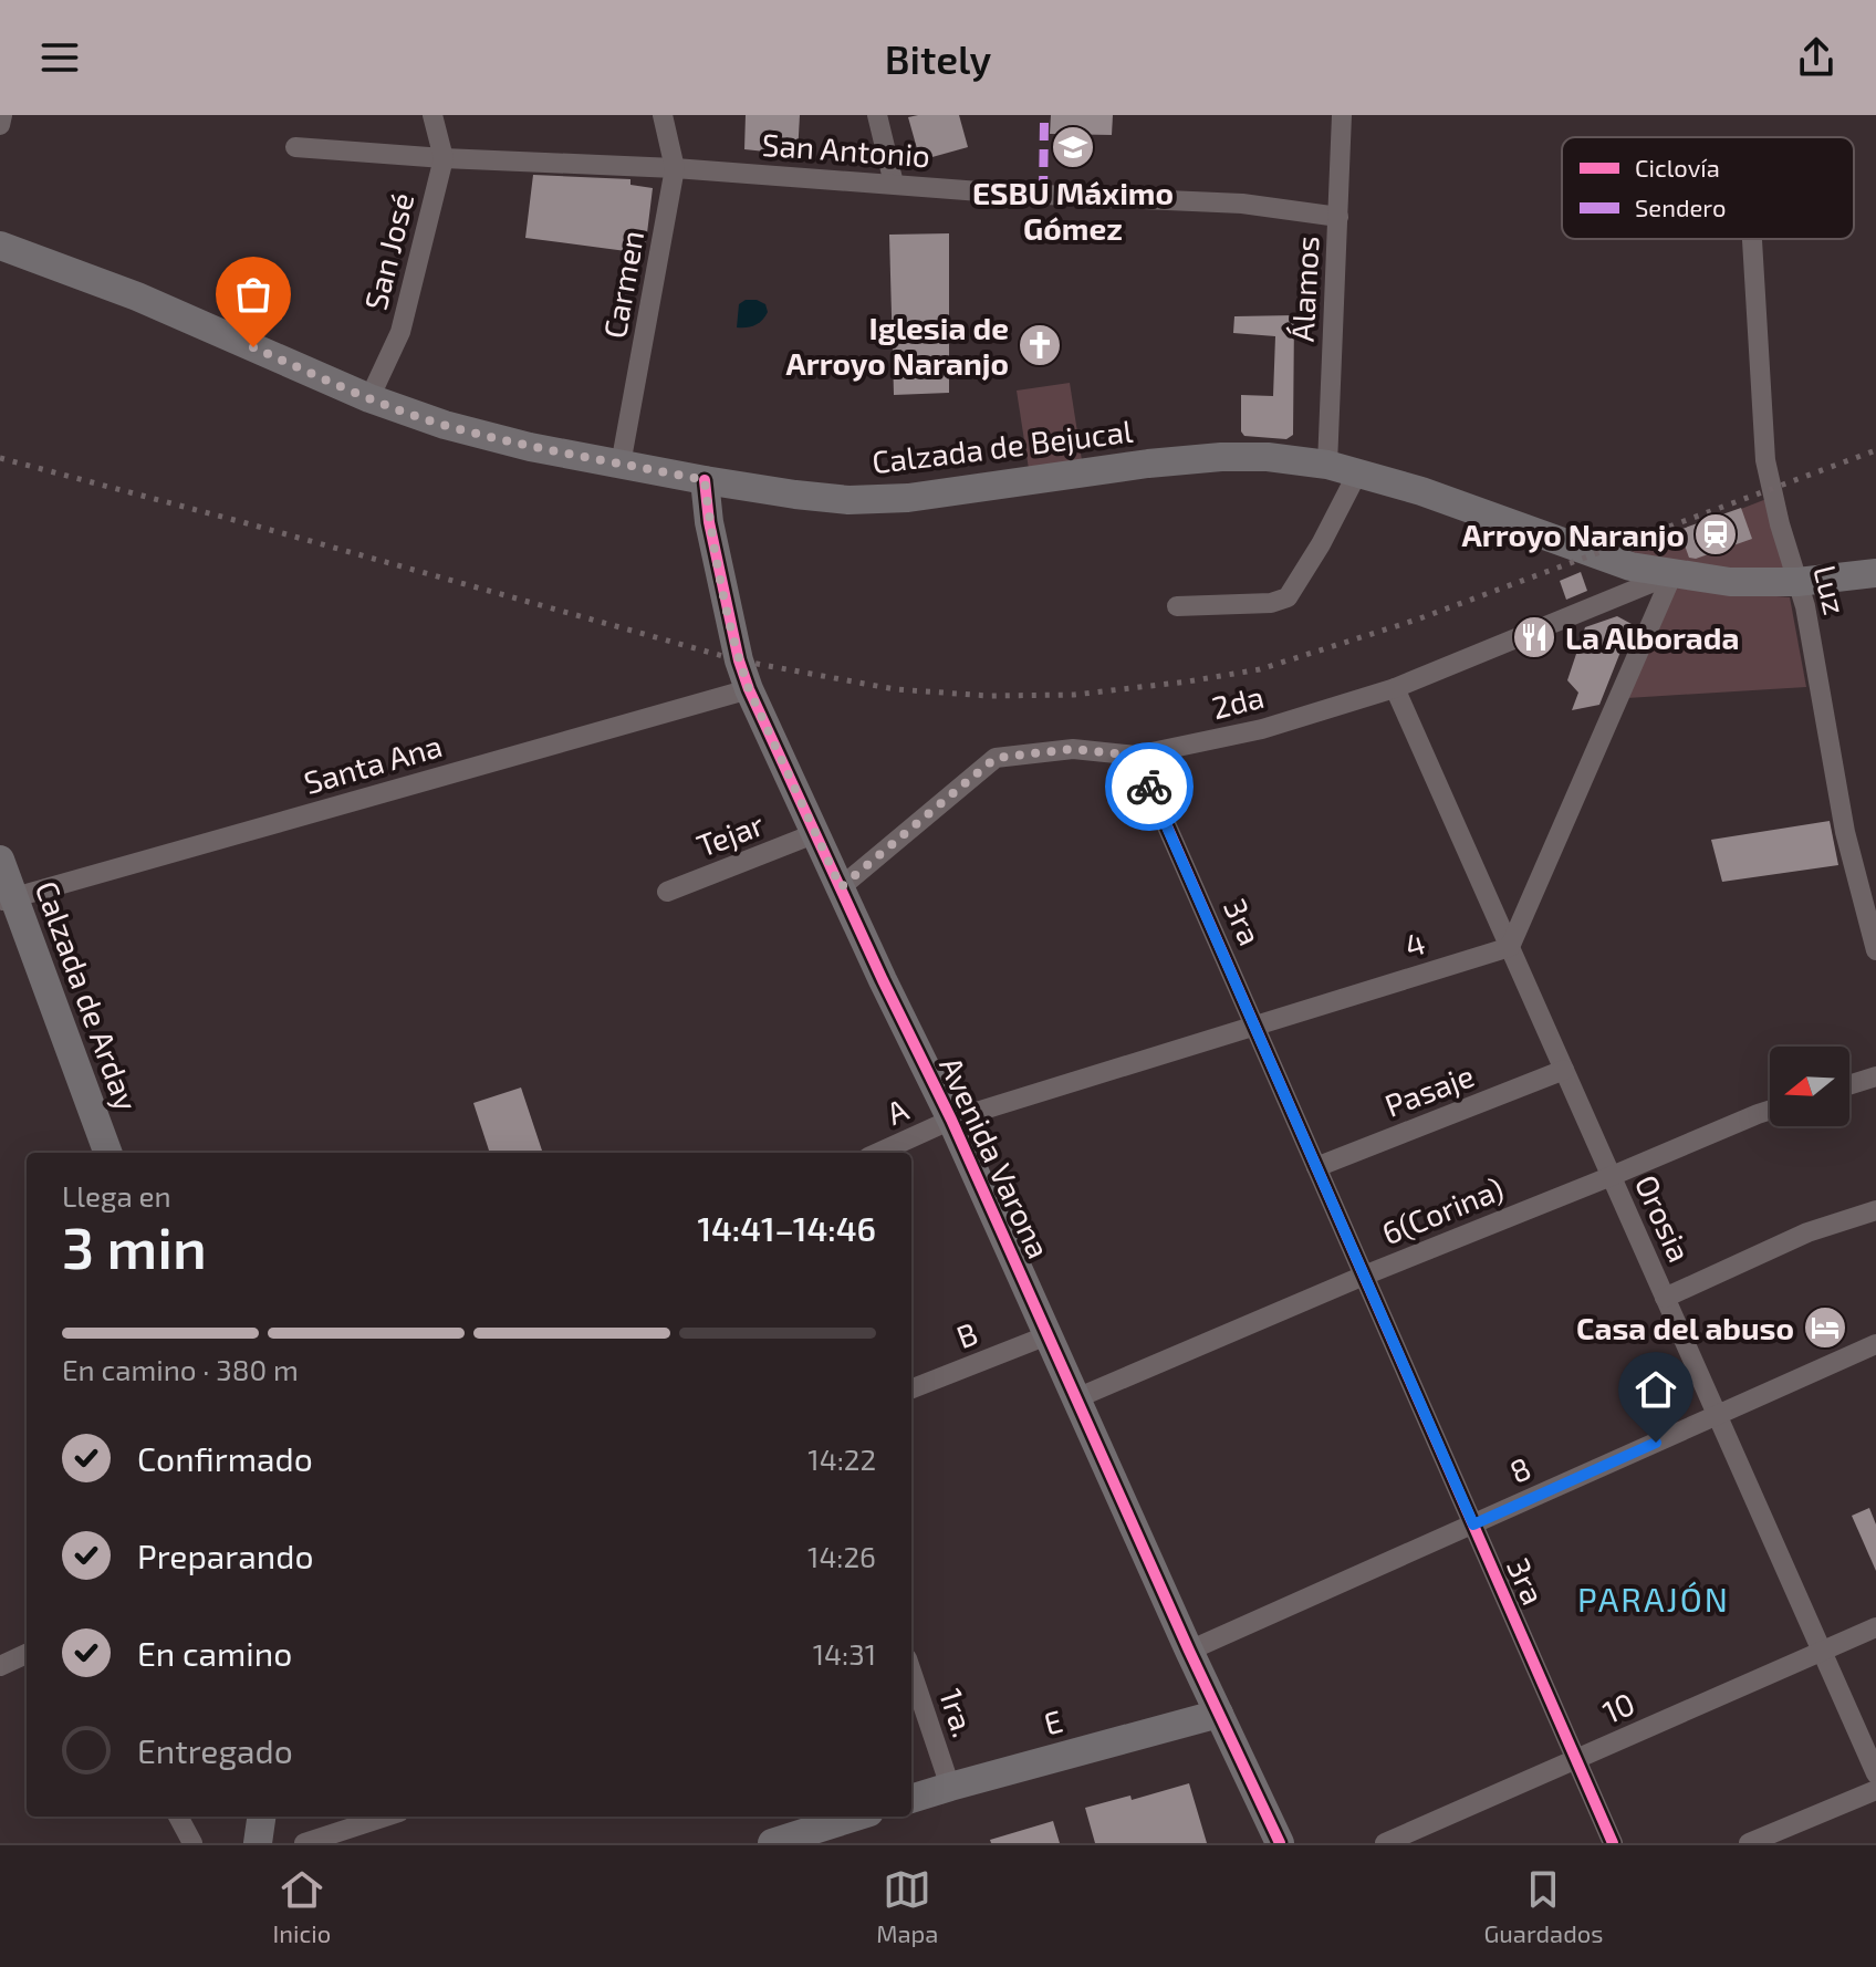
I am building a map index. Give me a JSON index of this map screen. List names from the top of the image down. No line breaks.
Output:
{"streets":{"street":["San Antonio","San José","Carmen","Álamos","Calzada de Bejucal","Luz","2da","Santa Ana","Tejar","3ra","4","Calzada de Arday","Pasaje","A","Avenida Varona","6(Corina)","Orosia","B","8","10","1ra.","E"]},"crossings":[["San Antonio","San José"],["San Antonio","Carmen"],["San Antonio","Álamos"],["San José","Calzada de Bejucal"],["Carmen","Calzada de Bejucal"],["Álamos","Calzada de Bejucal"],["Calzada de Bejucal","Luz"],["Calzada de Bejucal","2da"],["Calzada de Bejucal","Avenida Varona"],["2da","3ra"],["2da","Avenida Varona"],["2da","Orosia"],["Santa Ana","Calzada de Arday"],["Santa Ana","Avenida Varona"],["Tejar","Avenida Varona"],["3ra","4"],["3ra","Pasaje"],["3ra","6(Corina)"],["3ra","8"],["3ra","10"],["4","A"],["4","Avenida Varona"],["4","Orosia"],["Pasaje","Orosia"],["A","Avenida Varona"],["Avenida Varona","6(Corina)"],["Avenida Varona","B"],["Avenida Varona","8"],["Avenida Varona","E"],["6(Corina)","Orosia"],["Orosia","8"],["Orosia","10"],["1ra.","E"]],"districts":["PARAJÓN"],"places":{"school or university":["ESBU Máximo Gómez"],"church":["Iglesia de Arroyo Naranjo"],"station":["Arroyo Naranjo"],"restaurant":["La Alborada"],"hotel":["Casa del abuso"]},"legend":["Ciclovía","Sendero"],"north":"left","page":{"header":"Bitely","heading":["3 min","Llega en","14:41–14:46"],"bar":"En camino · 380 m","list":[["Confirmado","14:22"],["Preparando","14:26"],["En camino","14:31"],"Entregado"],"tabs":["Inicio","Mapa","Guardados"]}}
